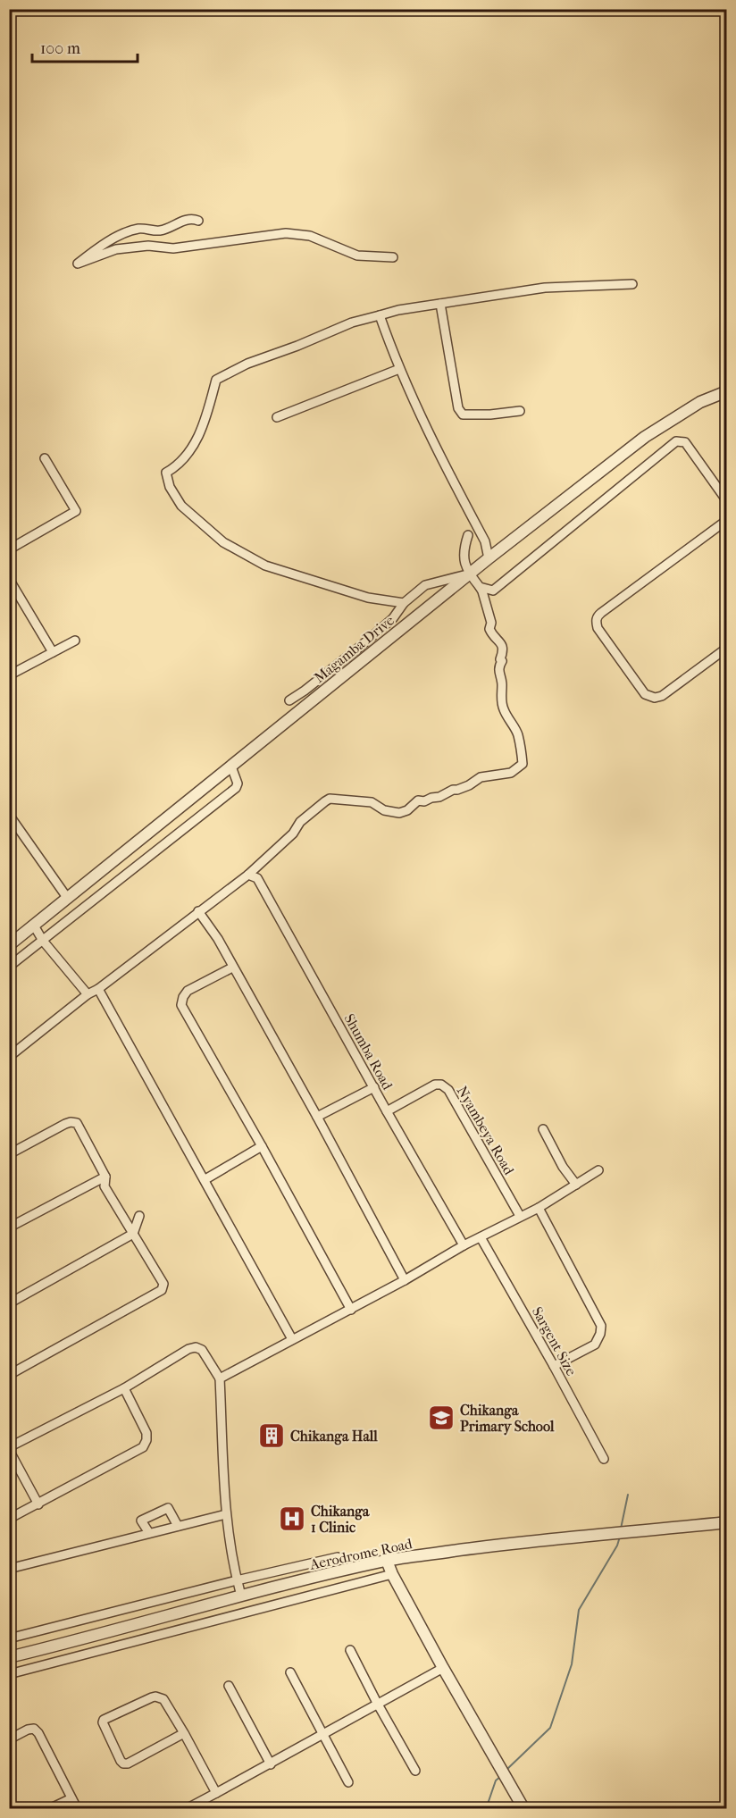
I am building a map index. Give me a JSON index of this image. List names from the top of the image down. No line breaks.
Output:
{"streets":{"street":["Magamba Drive","Shumba Road","Nyambeya Road","Sargent Size","Aerodrome Road"]},"crossings":[["Shumba Road","Nyambeya Road"]],"places":{"school or university":["Chikanga Primary School"],"building":["Chikanga Hall"],"hospital":["Chikanga 1 Clinic"]},"scale_bar":"100 m"}
